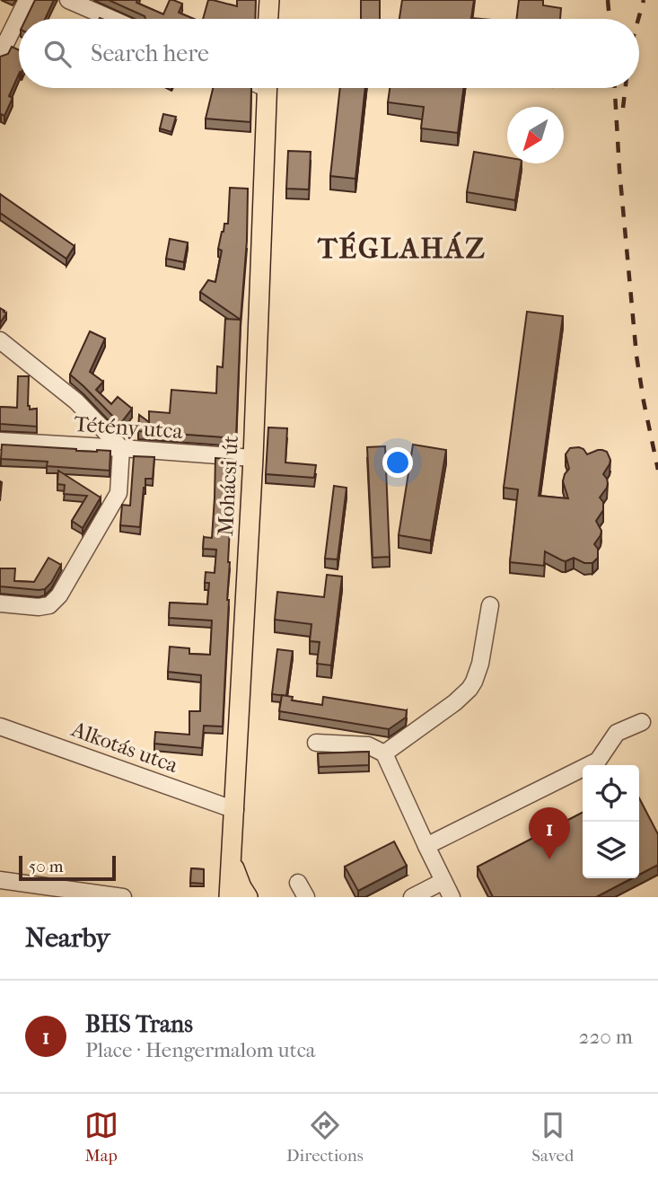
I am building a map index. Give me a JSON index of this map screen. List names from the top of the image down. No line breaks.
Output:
{"streets":{"main road":["Mohácsi út"],"street":["Tétény utca","Alkotás utca"]},"crossings":[["Tétény utca","Mohácsi út"],["Mohácsi út","Alkotás utca"]],"districts":["TÉGLAHÁZ"],"scale_bar":"50 m","north":"bottom left","page":{"search":"Search here","pins":"1","scale":"50 m","heading":"Nearby","list":[{"mark":"1","name":"BHS Trans","note":"Place · Hengermalom utca","value":"220 m"}],"nav":["Map","Directions","Saved"]}}
